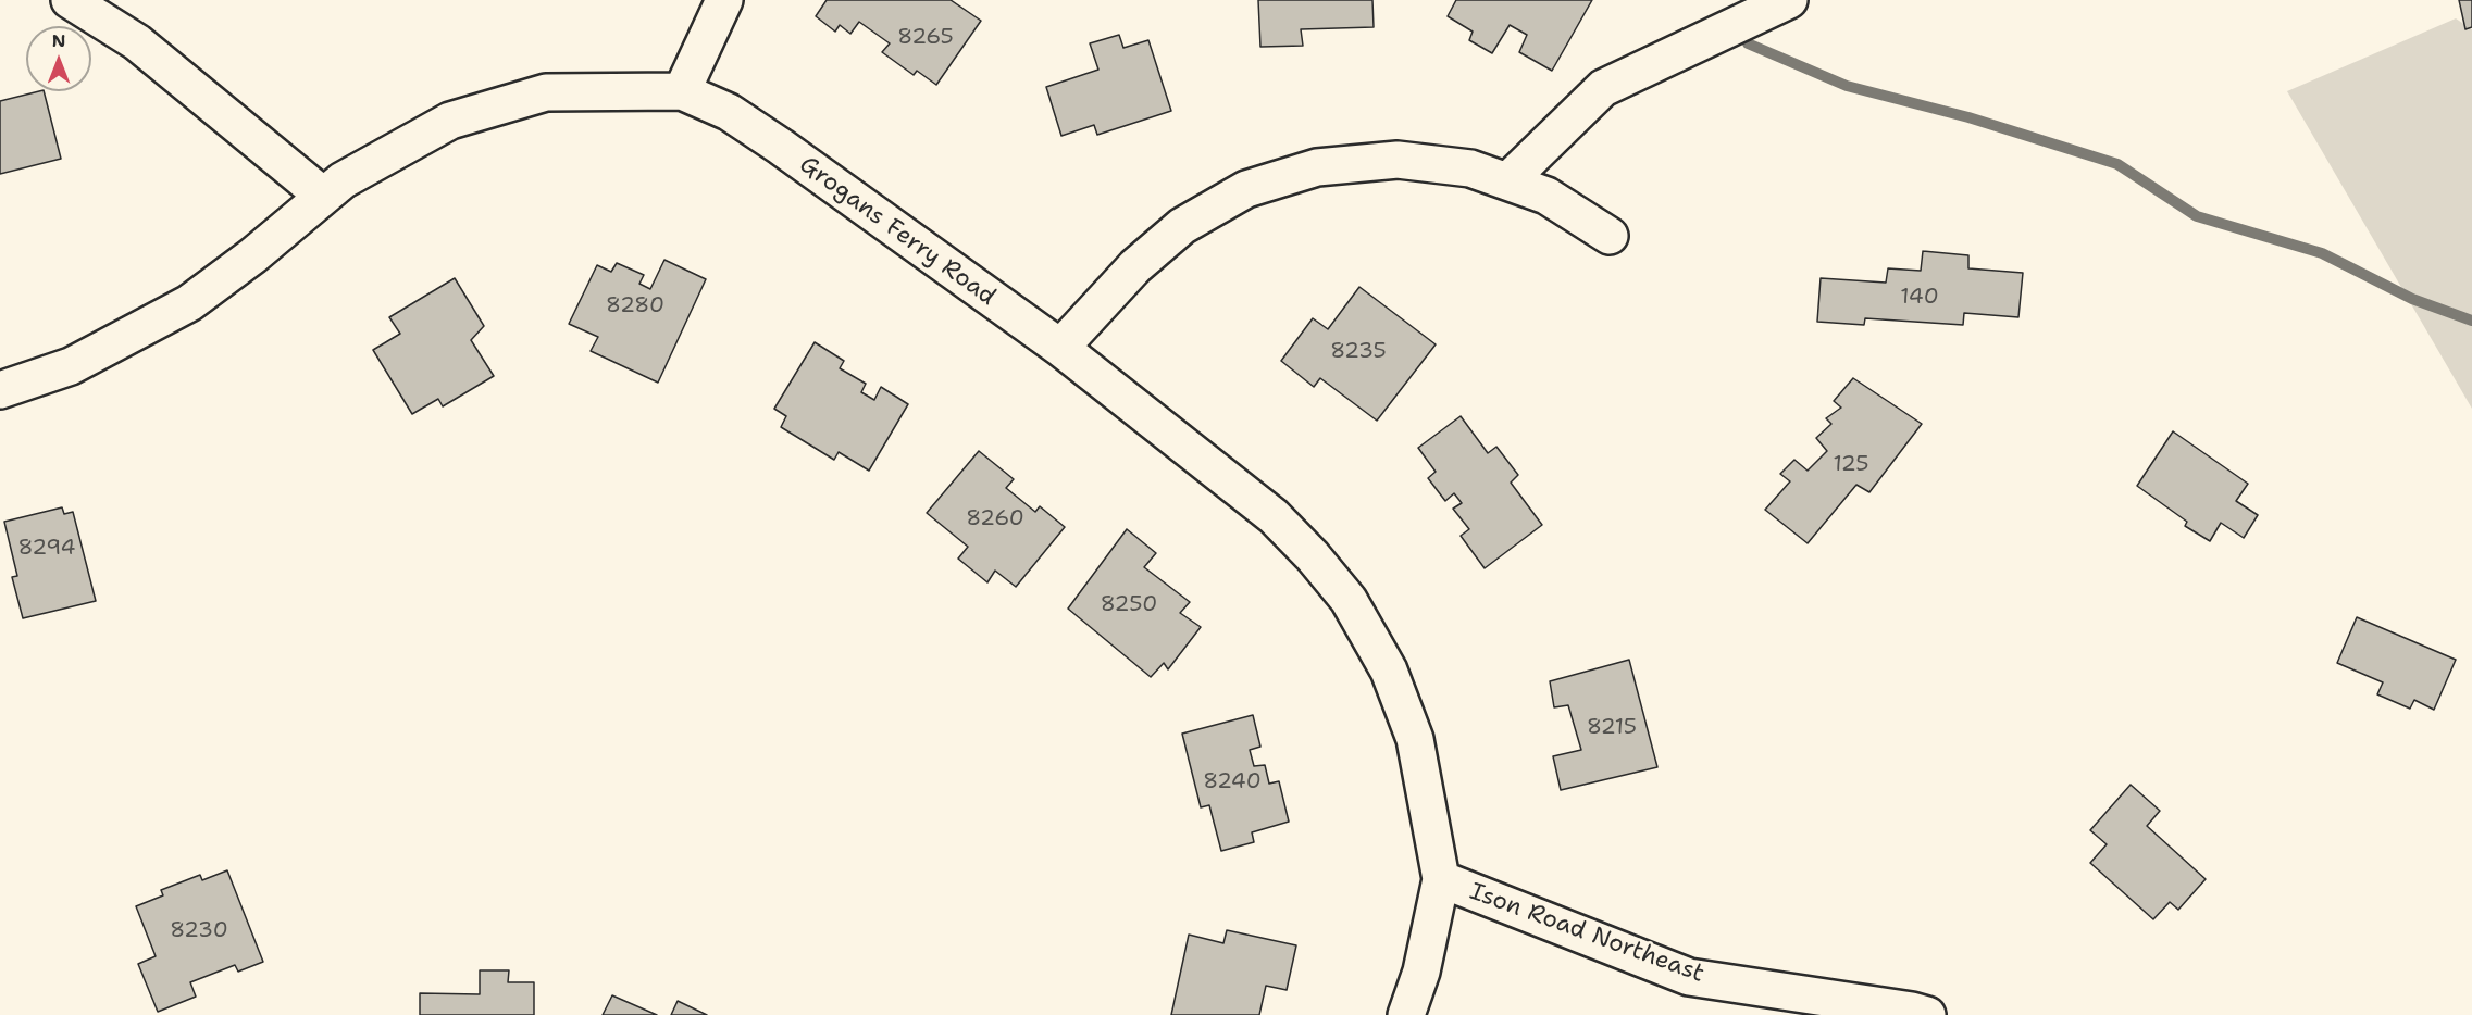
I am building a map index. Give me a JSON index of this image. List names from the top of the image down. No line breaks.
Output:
{"streets":{"street":["Grogans Ferry Road","Ison Road Northeast"]},"crossings":[["Grogans Ferry Road","Ison Road Northeast"]],"house_numbers":["8265","140","8280","8235","125","8260","8294","8250","8215","8240","8230"],"north":"top"}
